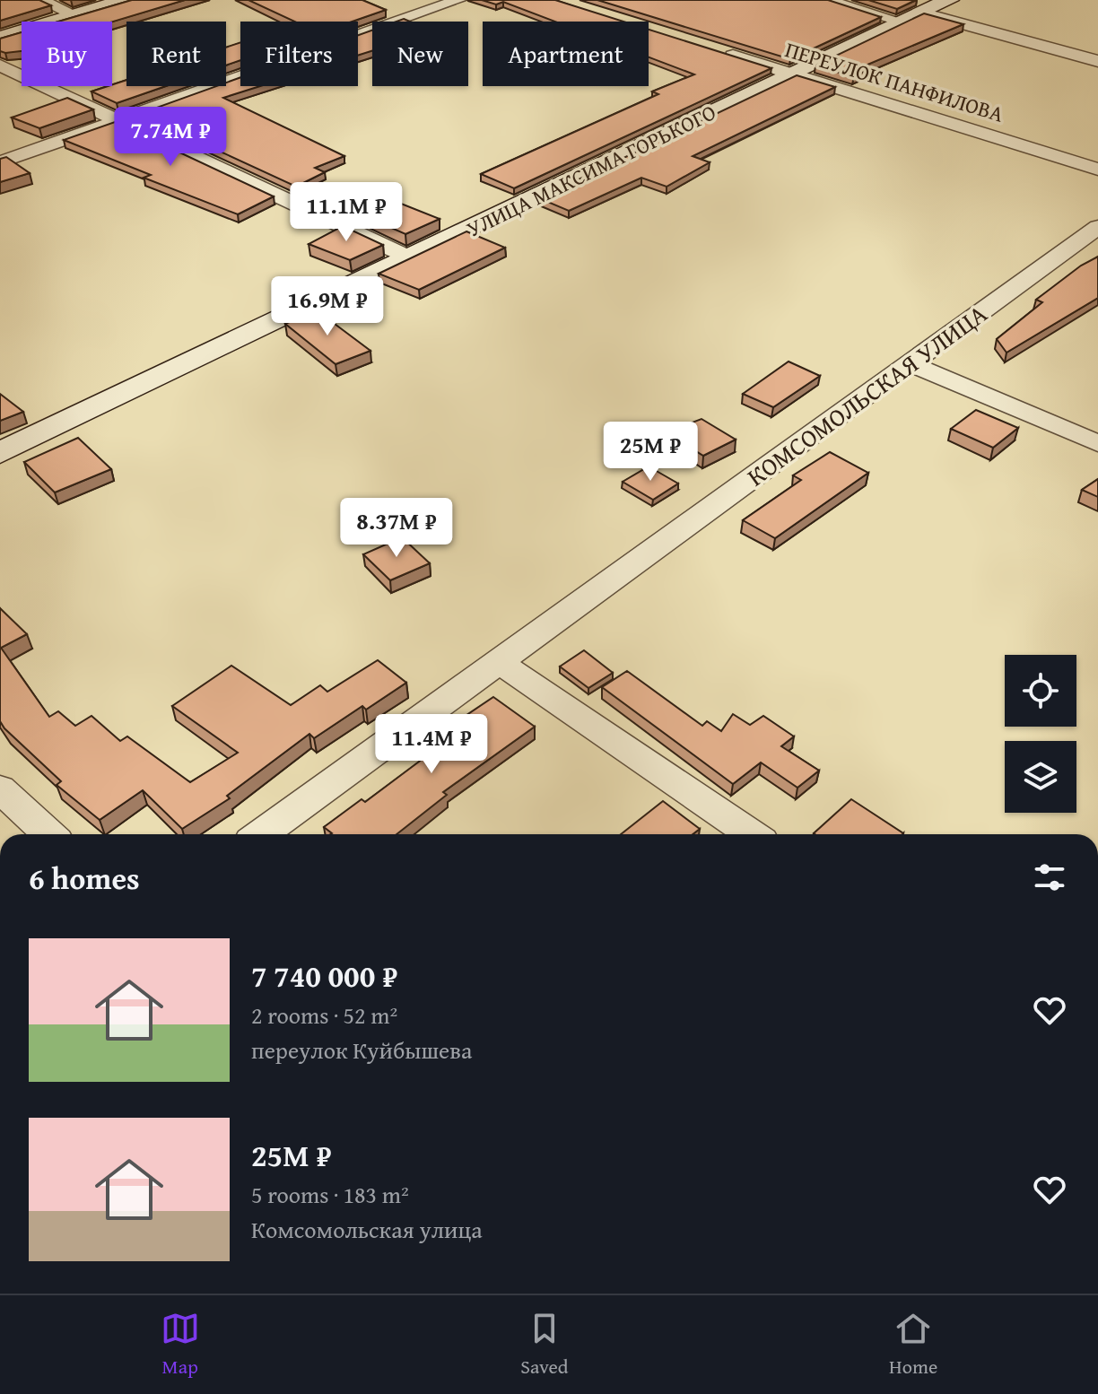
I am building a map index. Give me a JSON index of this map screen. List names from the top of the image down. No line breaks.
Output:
{"streets":{"main road":["УЛИЦА МАКСИМА ГОРЬКОГО"],"street":["ПЕРЕУЛОК ПАНФИЛОВА","КОМСОМОЛЬСКАЯ УЛИЦА"]},"crossings":[["ПЕРЕУЛОК ПАНФИЛОВА","УЛИЦА МАКСИМА ГОРЬКОГО"]],"page":{"chip":["Buy","Rent","Filters","New","Apartment"],"price":["7.74M ₽","11.1M ₽","16.9M ₽","25M ₽","8.37M ₽","11.4M ₽"],"heading":"6 homes","list":[{"name":"7 740 000 ₽","note":"2 rooms · 52 m² · переулок Куйбышева"},{"name":"25M ₽","note":"5 rooms · 183 m² · Комсомольская улица"}],"tabs":["Map","Saved","Home"]}}
